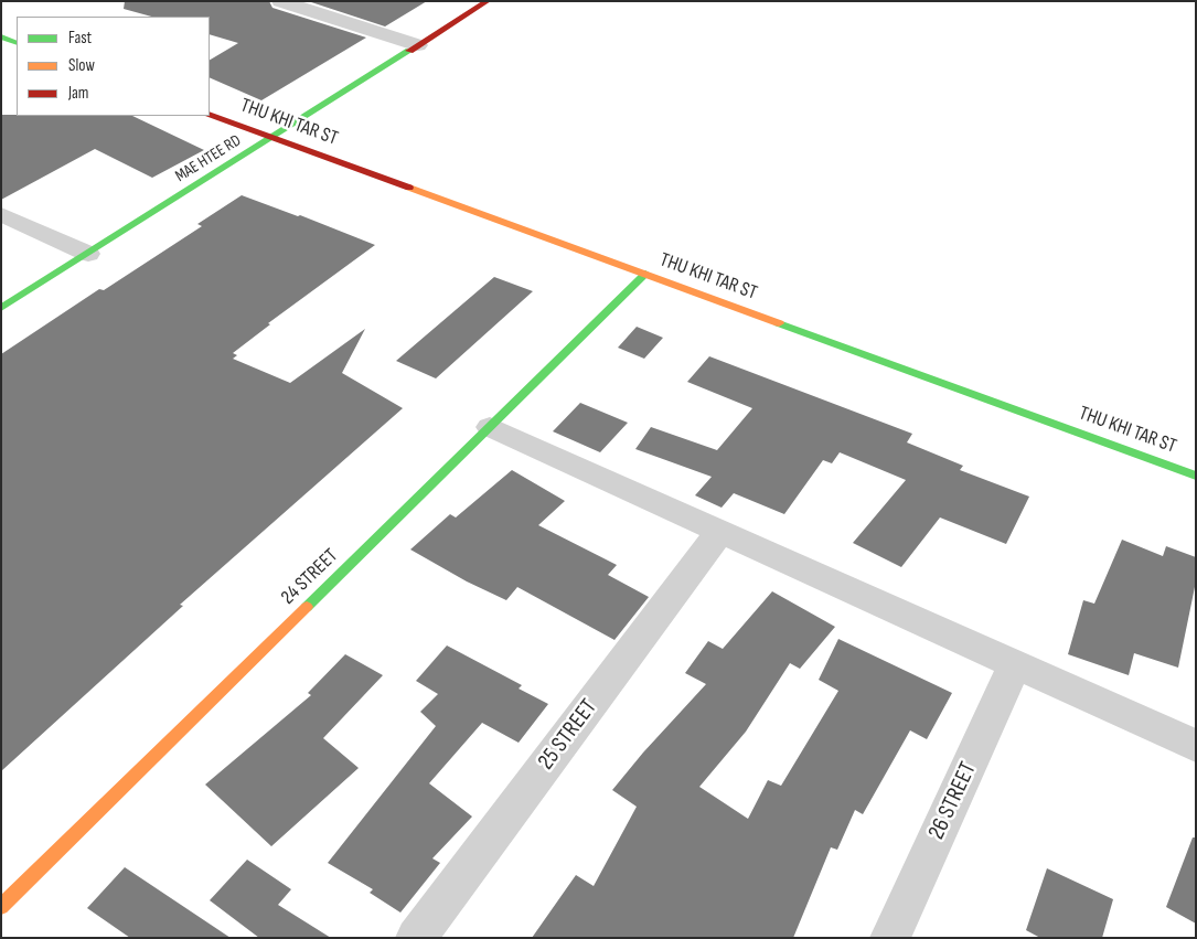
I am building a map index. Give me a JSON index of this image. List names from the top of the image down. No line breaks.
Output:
{"streets":{"street":["THU KHI TAR ST","MAE HTEE RD","24 STREET","25 STREET","26 STREET"]},"crossings":[["THU KHI TAR ST","MAE HTEE RD"],["THU KHI TAR ST","24 STREET"]],"legend":["Fast","Slow","Jam"]}
